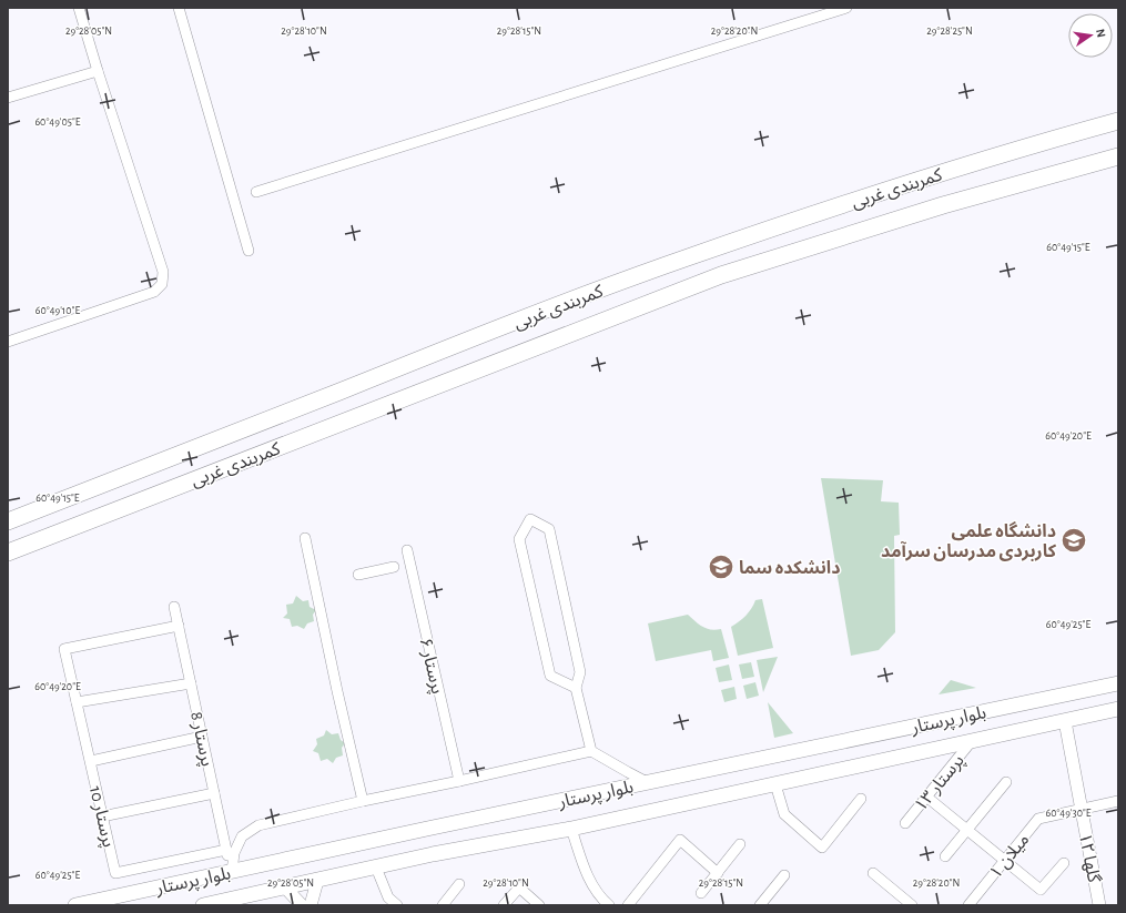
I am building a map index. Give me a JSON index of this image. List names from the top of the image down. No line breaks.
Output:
{"streets":{"highway":["کمربندی غربی"],"main road":["بلوار پرستار"],"street":["پرستار ۶","پرستار 8","پرستار ۱۳","پرستار 10","میلان ۱","گلها ۱۲"]},"crossings":[["بلوار پرستار","پرستار 8"],["بلوار پرستار","پرستار ۱۳"],["بلوار پرستار","گلها ۱۲"],["پرستار 8","پرستار 10"],["میلان ۱","گلها ۱۲"]],"places":{"school or university":["دانشگاه علمی کاربردی مدرسان سرآمد","دانشکده سما"]},"north":"right","coordinates":["29°28'05\"N","29°28'10\"N","29°28'15\"N","29°28'20\"N","29°28'25\"N","60°49'05\"E","60°49'15\"E","60°49'10\"E","60°49'20\"E","60°49'25\"E","60°49'30\"E"]}
